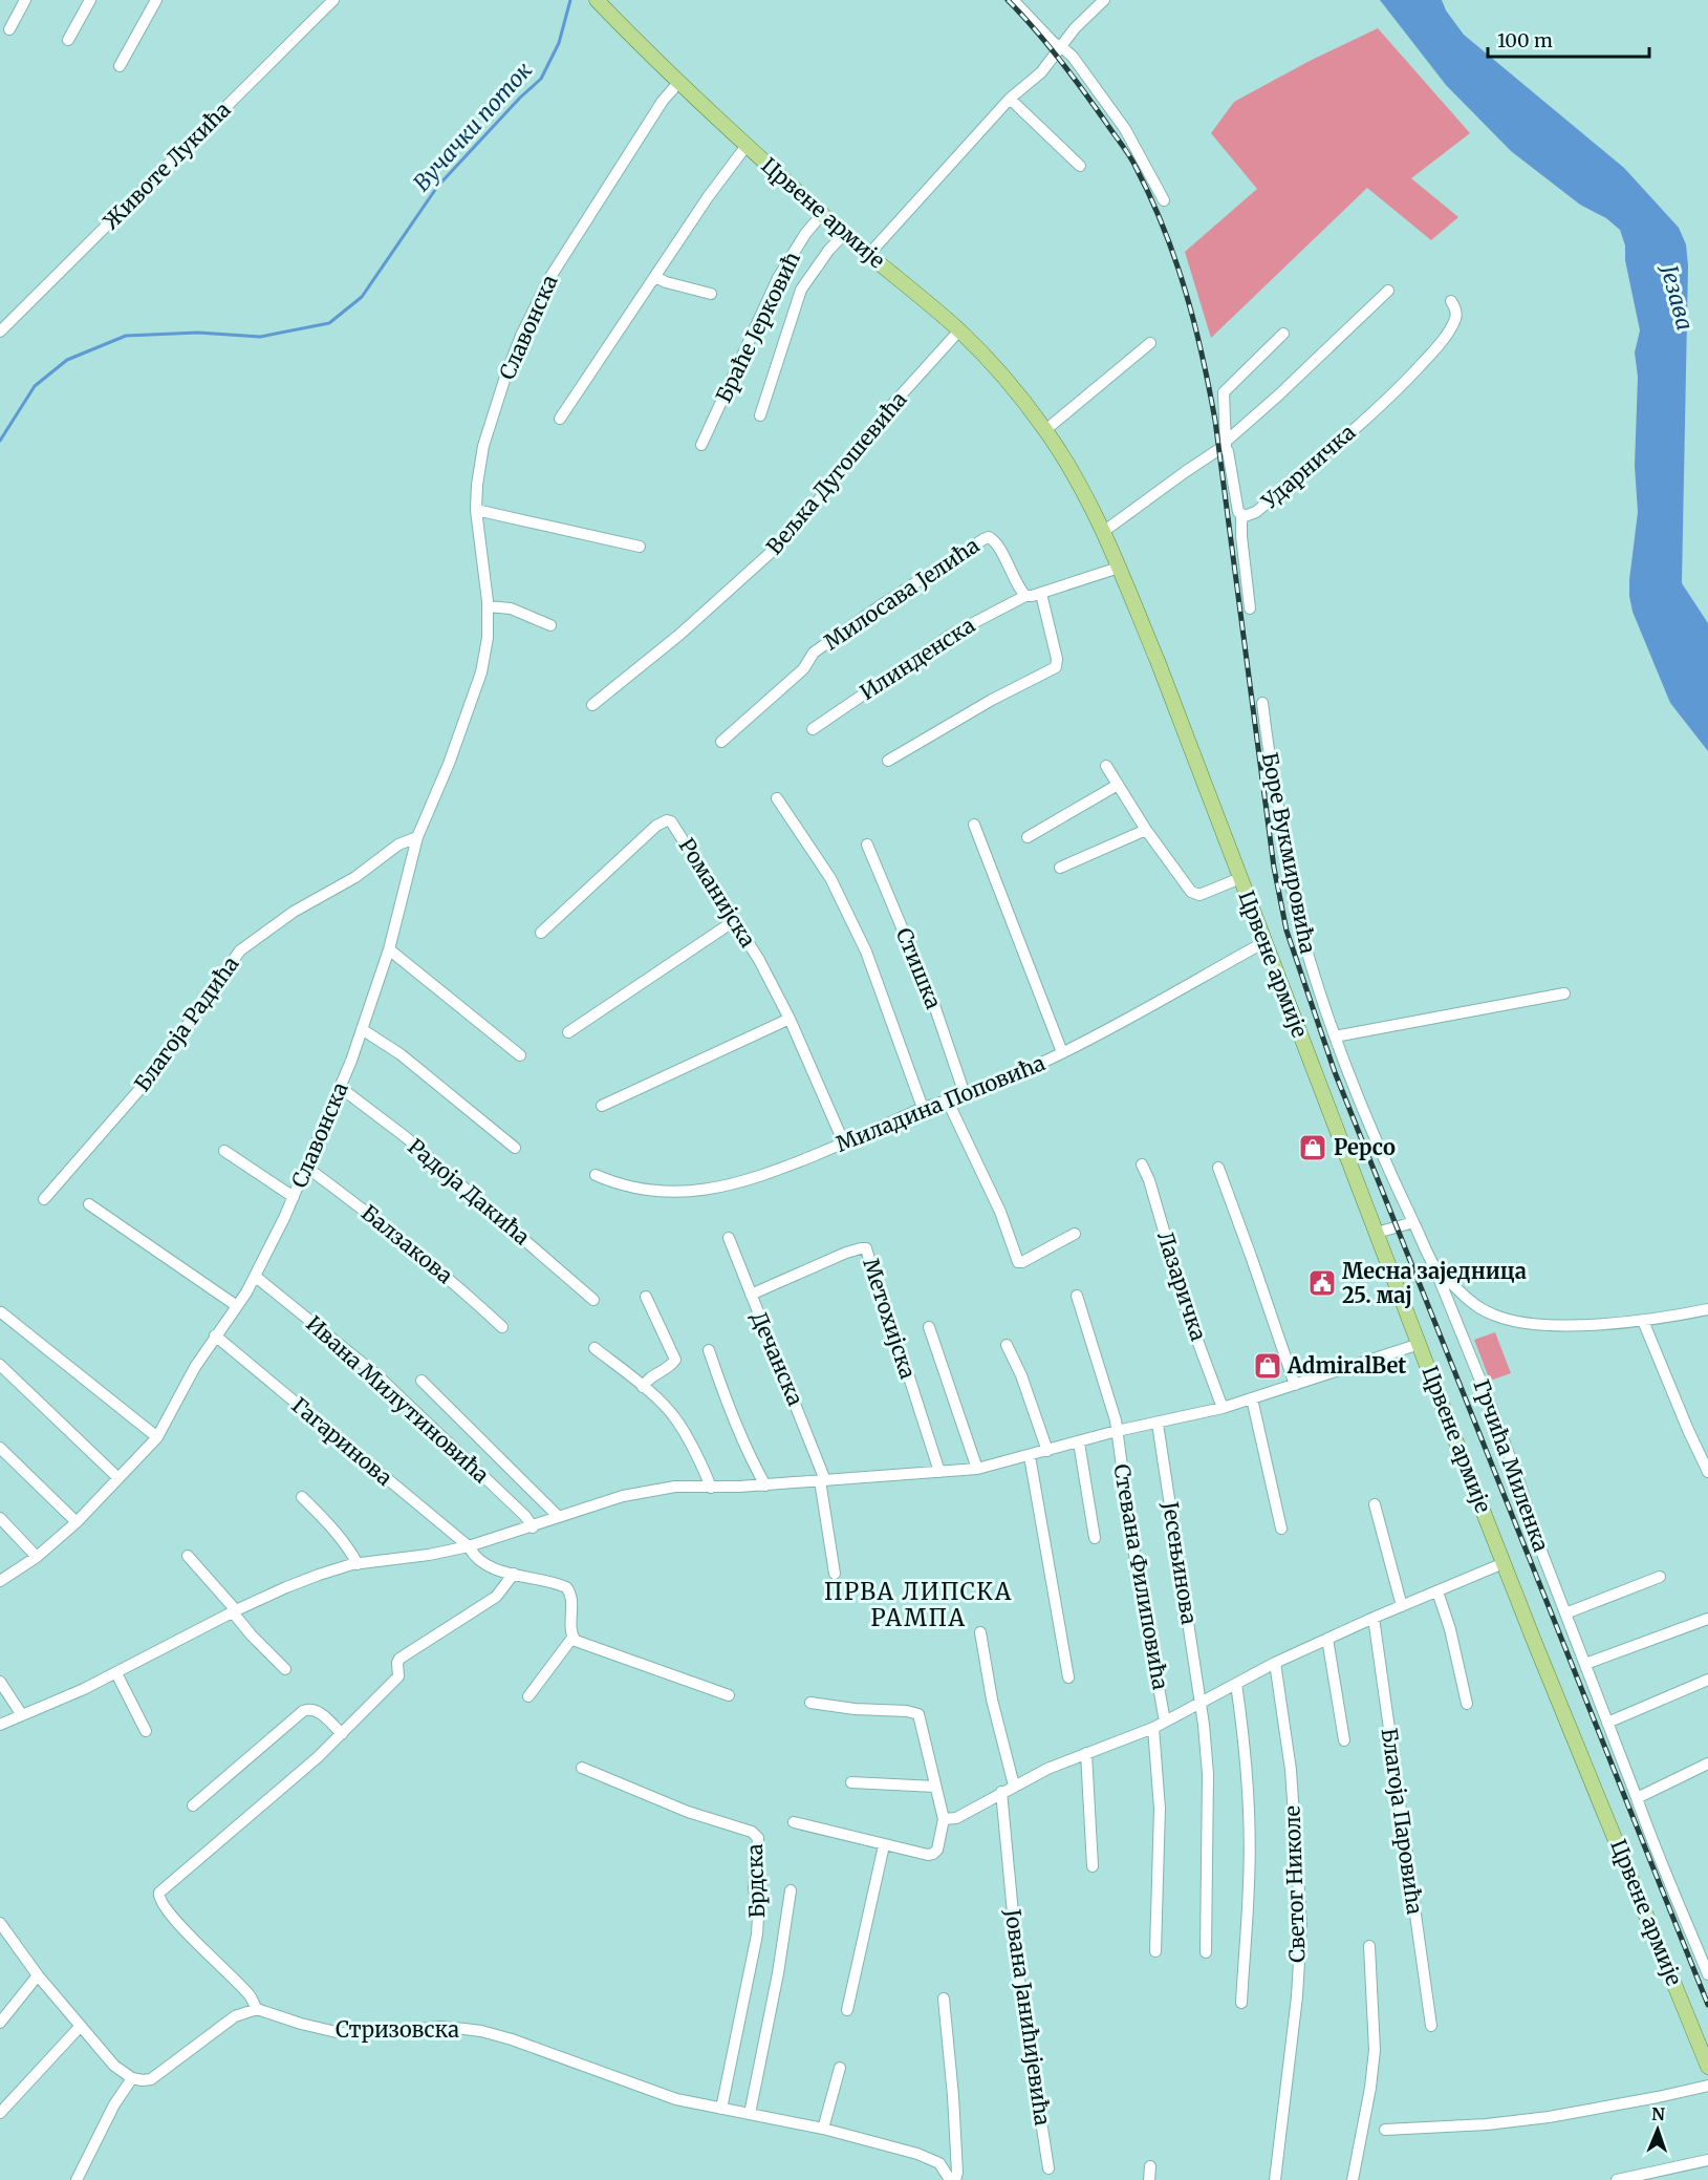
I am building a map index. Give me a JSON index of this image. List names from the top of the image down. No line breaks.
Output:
{"streets":{"main road":["Црвене армије"],"street":["Животе Лукића","Славонска","Браће Јерковић","Ударничка","Вељка Дугошевића","Милосава Јелића","Илинденска","Боре Вукмировића","Романијска","Стишка","Благоја Радића","Миладина Поповића","Радоја Дакића","Балзакова","Лазаричка","Метохијска","Дечанска","Ивана Милутиновића","Гагаринова","Грчића Миленка","Јесењинова","Стевана Филиповића","Благоја Паровића","Брдска","Светог Николе","Јована Јанићијевића","Стризовска"]},"crossings":[["Црвене армије","Славонска"],["Црвене армије","Браће Јерковић"],["Црвене армије","Вељка Дугошевића"],["Црвене армије","Миладина Поповића"],["Славонска","Благоја Радића"],["Славонска","Радоја Дакића"],["Славонска","Балзакова"],["Славонска","Ивана Милутиновића"],["Славонска","Гагаринова"],["Милосава Јелића","Илинденска"],["Боре Вукмировића","Грчића Миленка"],["Романијска","Миладина Поповића"],["Стишка","Миладина Поповића"],["Метохијска","Дечанска"],["Брдска","Стризовска"]],"districts":["ПРВА ЛИПСКА РАМПА"],"water":["Вучачки поток","Језава"],"places":{"shop":["Pepco","AdmiralBet"],"public building":["Месна заједница 25. мај"]},"scale_bar":"100 m","north":"top"}
